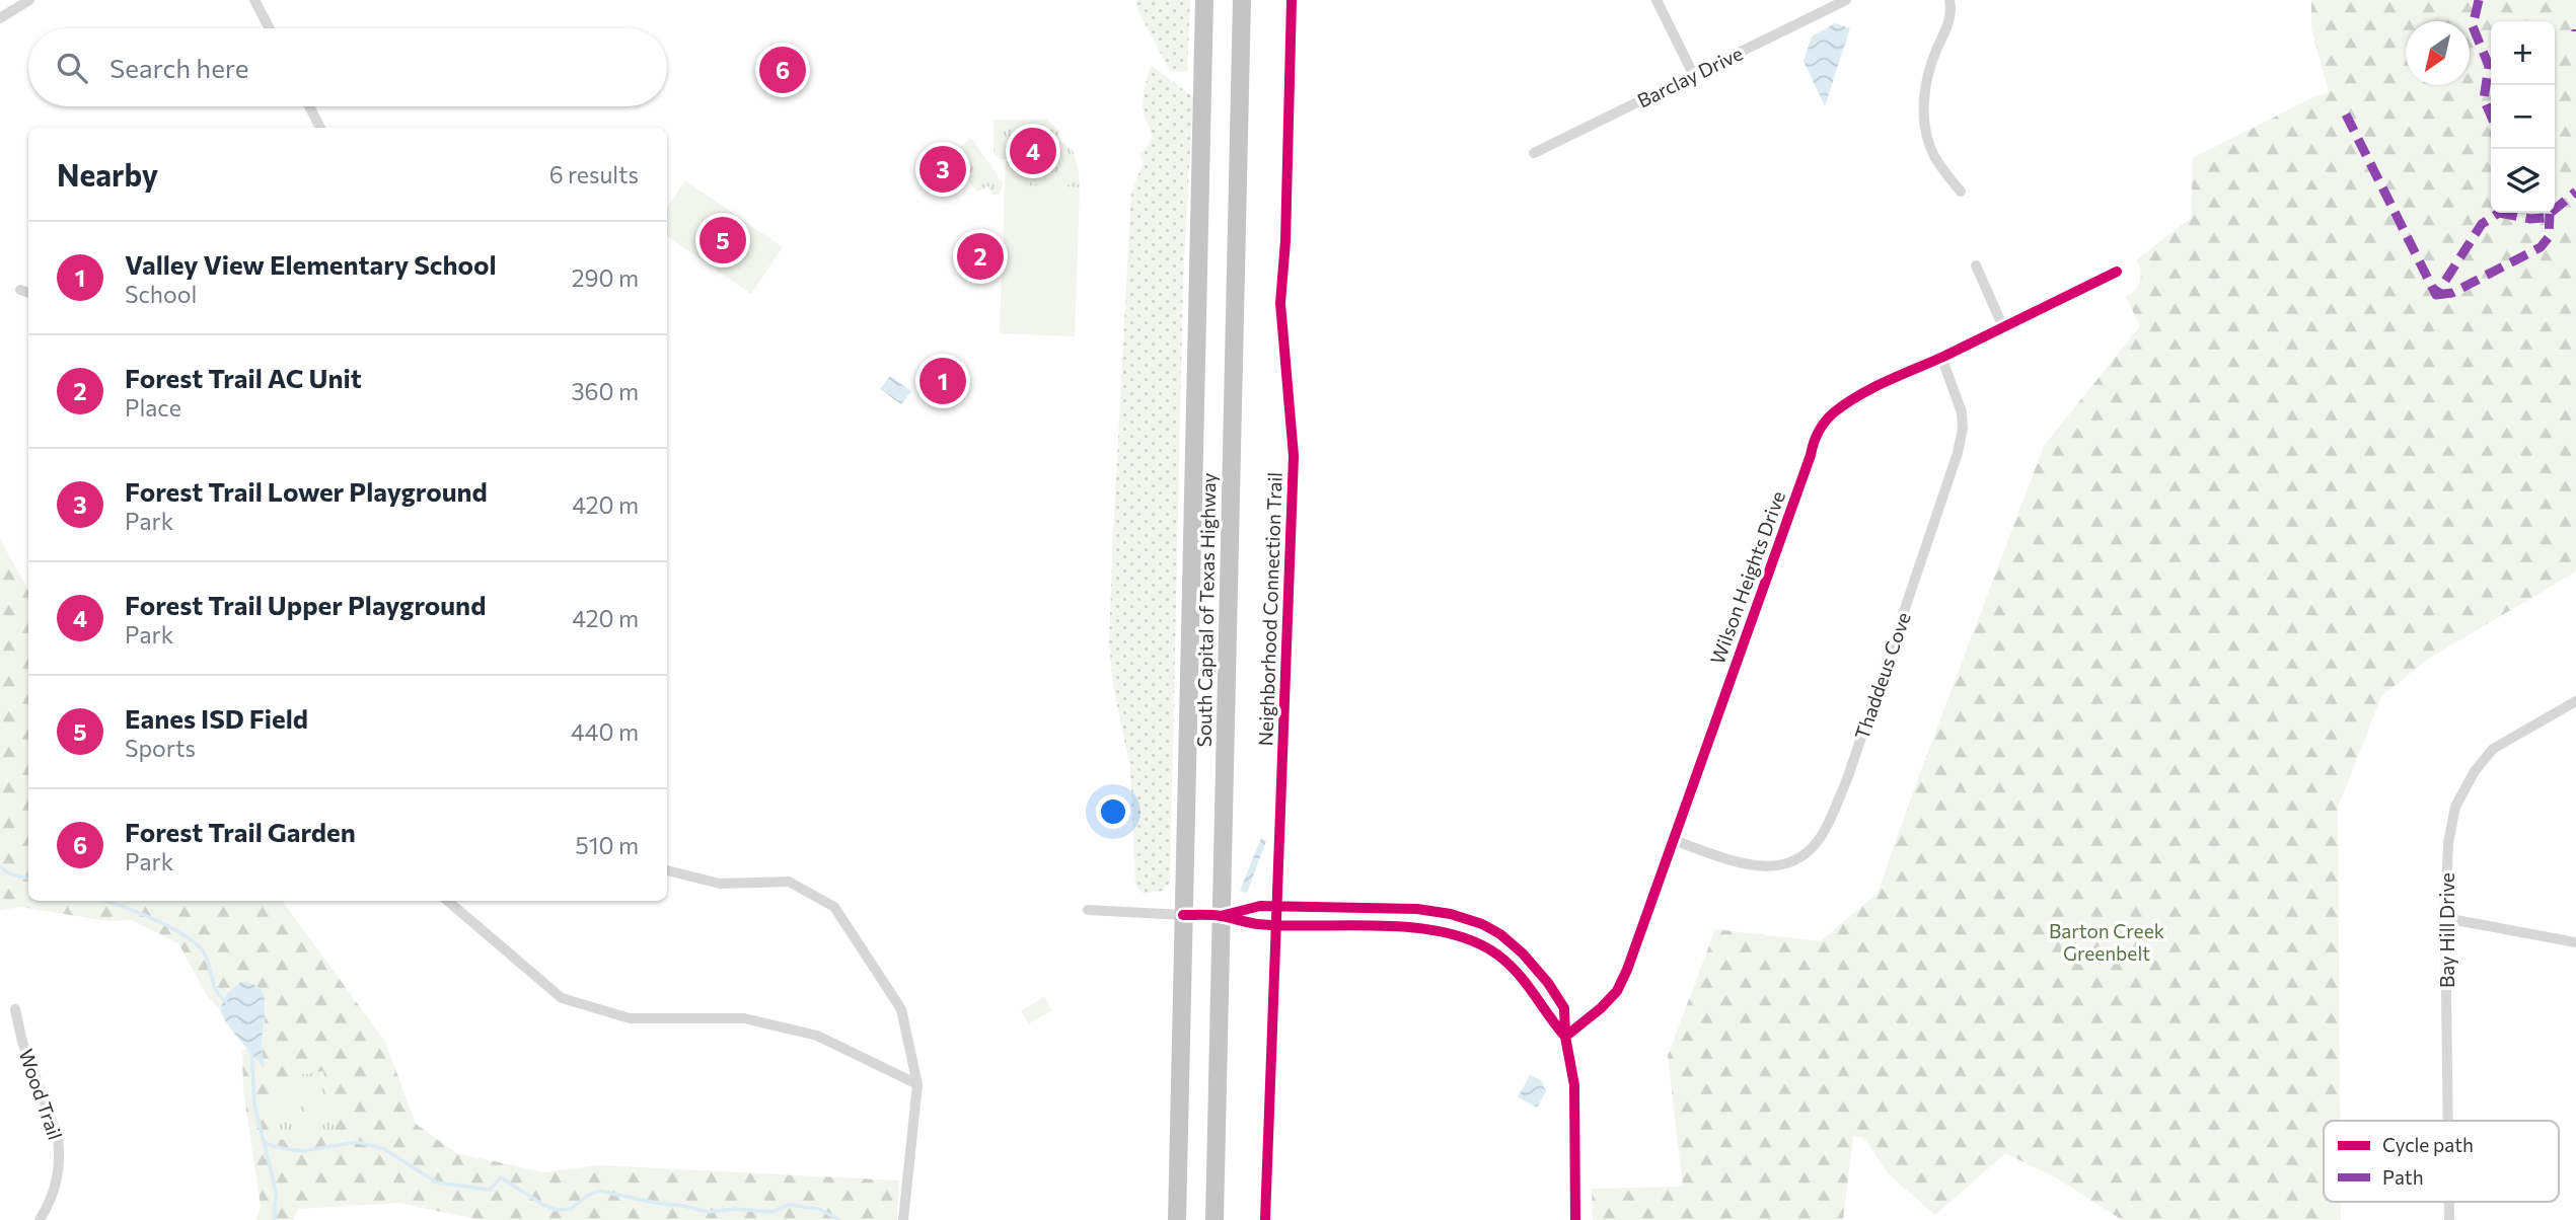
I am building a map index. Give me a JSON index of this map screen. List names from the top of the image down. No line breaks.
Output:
{"streets":{"highway":["South Capital of Texas Highway"],"street":["Barclay Drive","Wilson Heights Drive","Thaddeus Cove","Bay Hill Drive","Wood Trail"],"cycle path":["Neighborhood Connection Trail"]},"crossings":[["Wilson Heights Drive","Thaddeus Cove"]],"parks":["Barton Creek Greenbelt"],"legend":["Cycle path","Path"],"north":"bottom left","page":{"map_buttons":["+","−"],"search":"Search here","pins":["6","4","3","5","2","1"],"heading":["Nearby","6 results"],"list":[{"mark":"1","name":"Valley View Elementary School","note":"School","value":"290 m"},{"mark":"2","name":"Forest Trail AC Unit","note":"Place","value":"360 m"},{"mark":"3","name":"Forest Trail Lower Playground","note":"Park","value":"420 m"},{"mark":"4","name":"Forest Trail Upper Playground","note":"Park","value":"420 m"},{"mark":"5","name":"Eanes ISD Field","note":"Sports","value":"440 m"},{"mark":"6","name":"Forest Trail Garden","note":"Park","value":"510 m"}]}}
